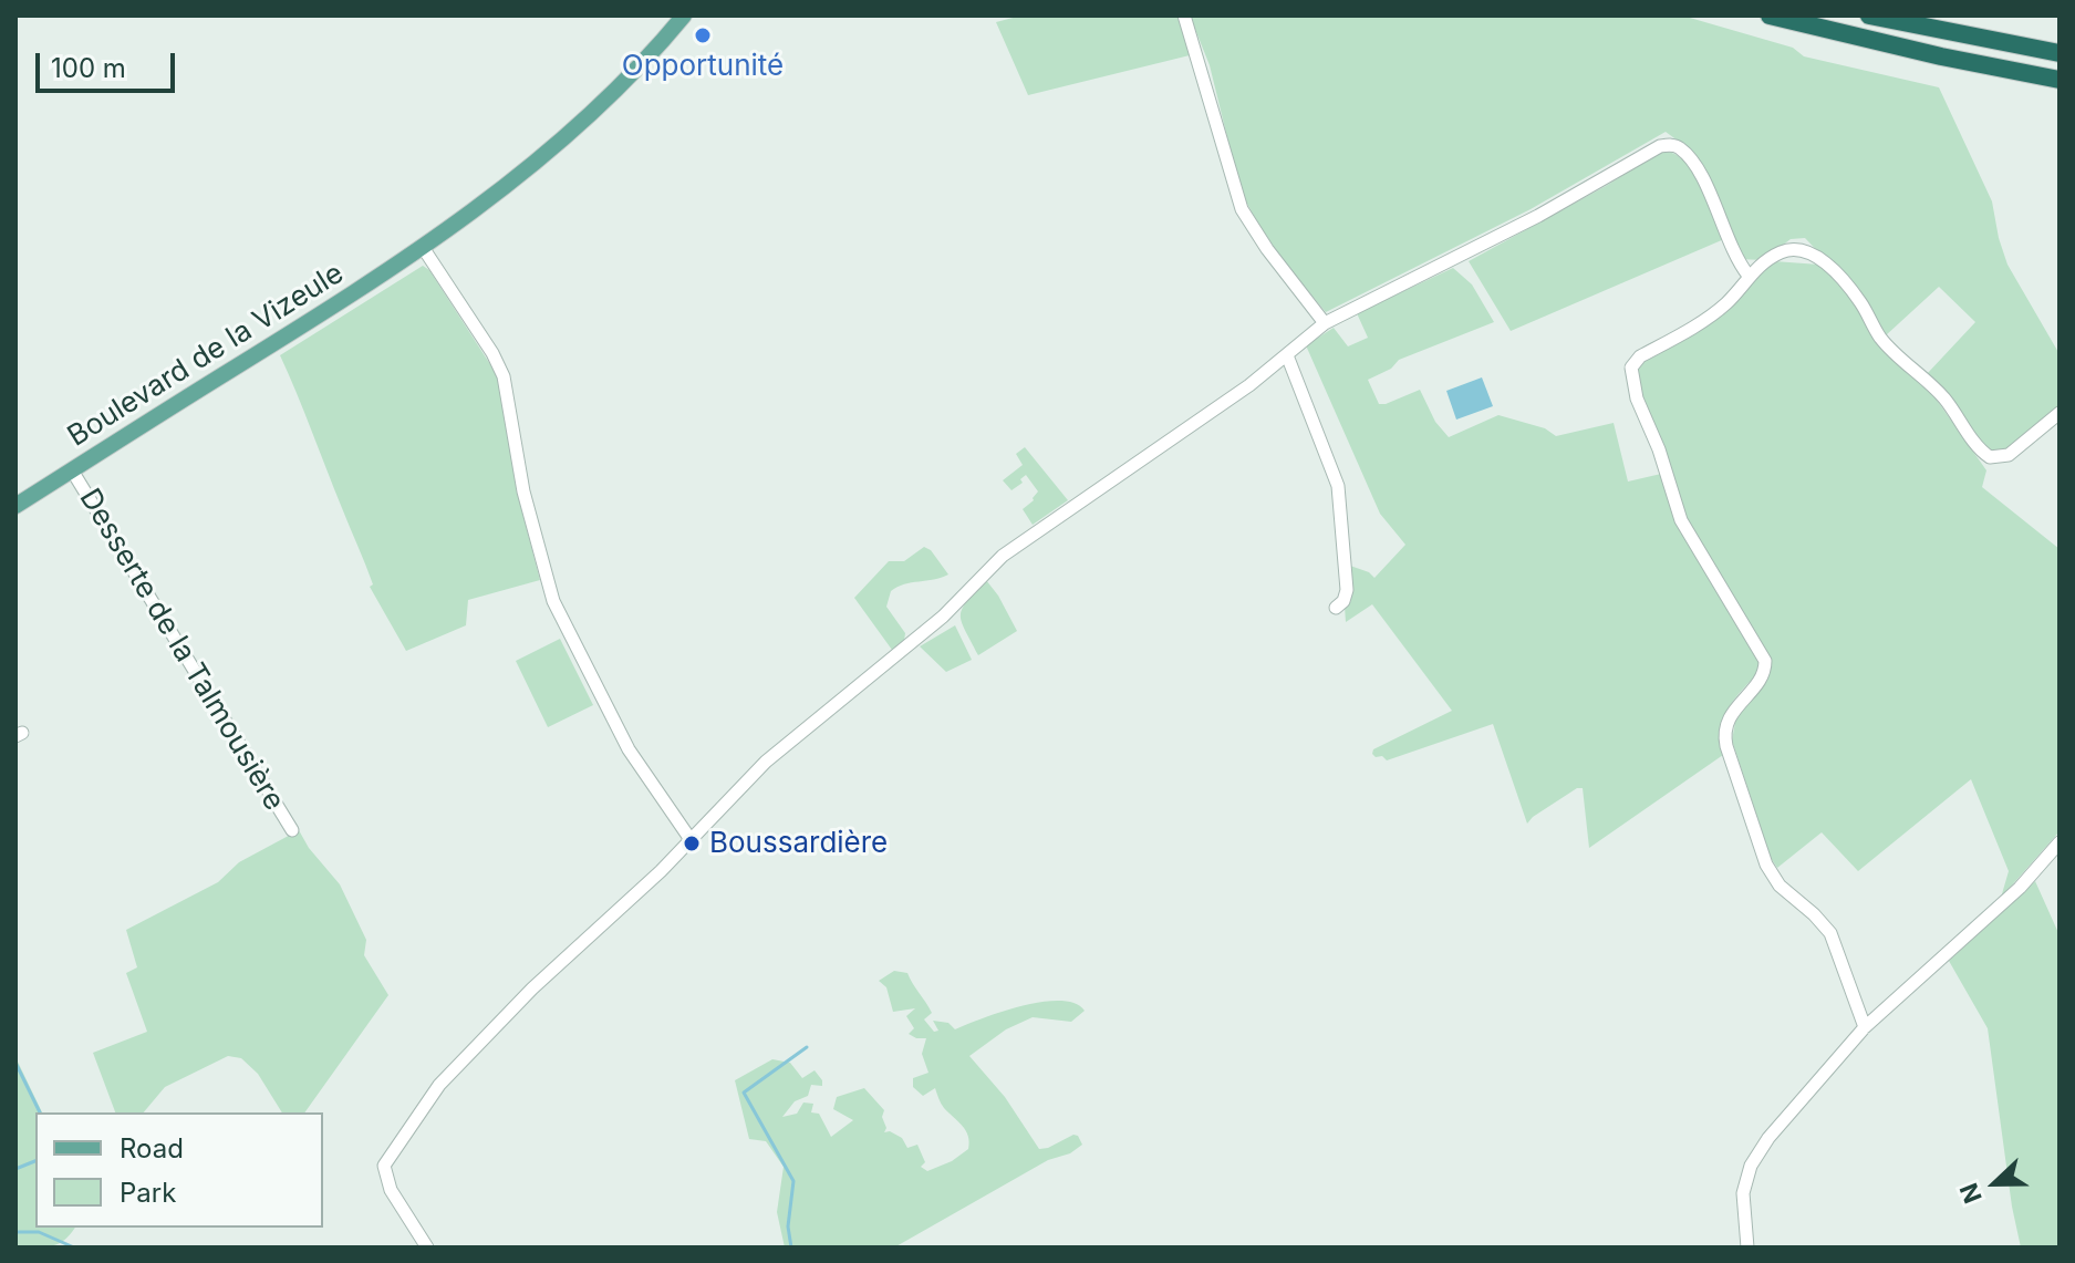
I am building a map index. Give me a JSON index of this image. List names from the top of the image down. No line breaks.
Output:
{"streets":{"main road":["Boulevard de la Vizeule"],"street":["Desserte de la Talmousière"]},"crossings":[["Boulevard de la Vizeule","Desserte de la Talmousière"]],"places":["Opportunité","Boussardière"],"legend":["Road","Park"],"scale_bar":"100 m","north":"left"}
